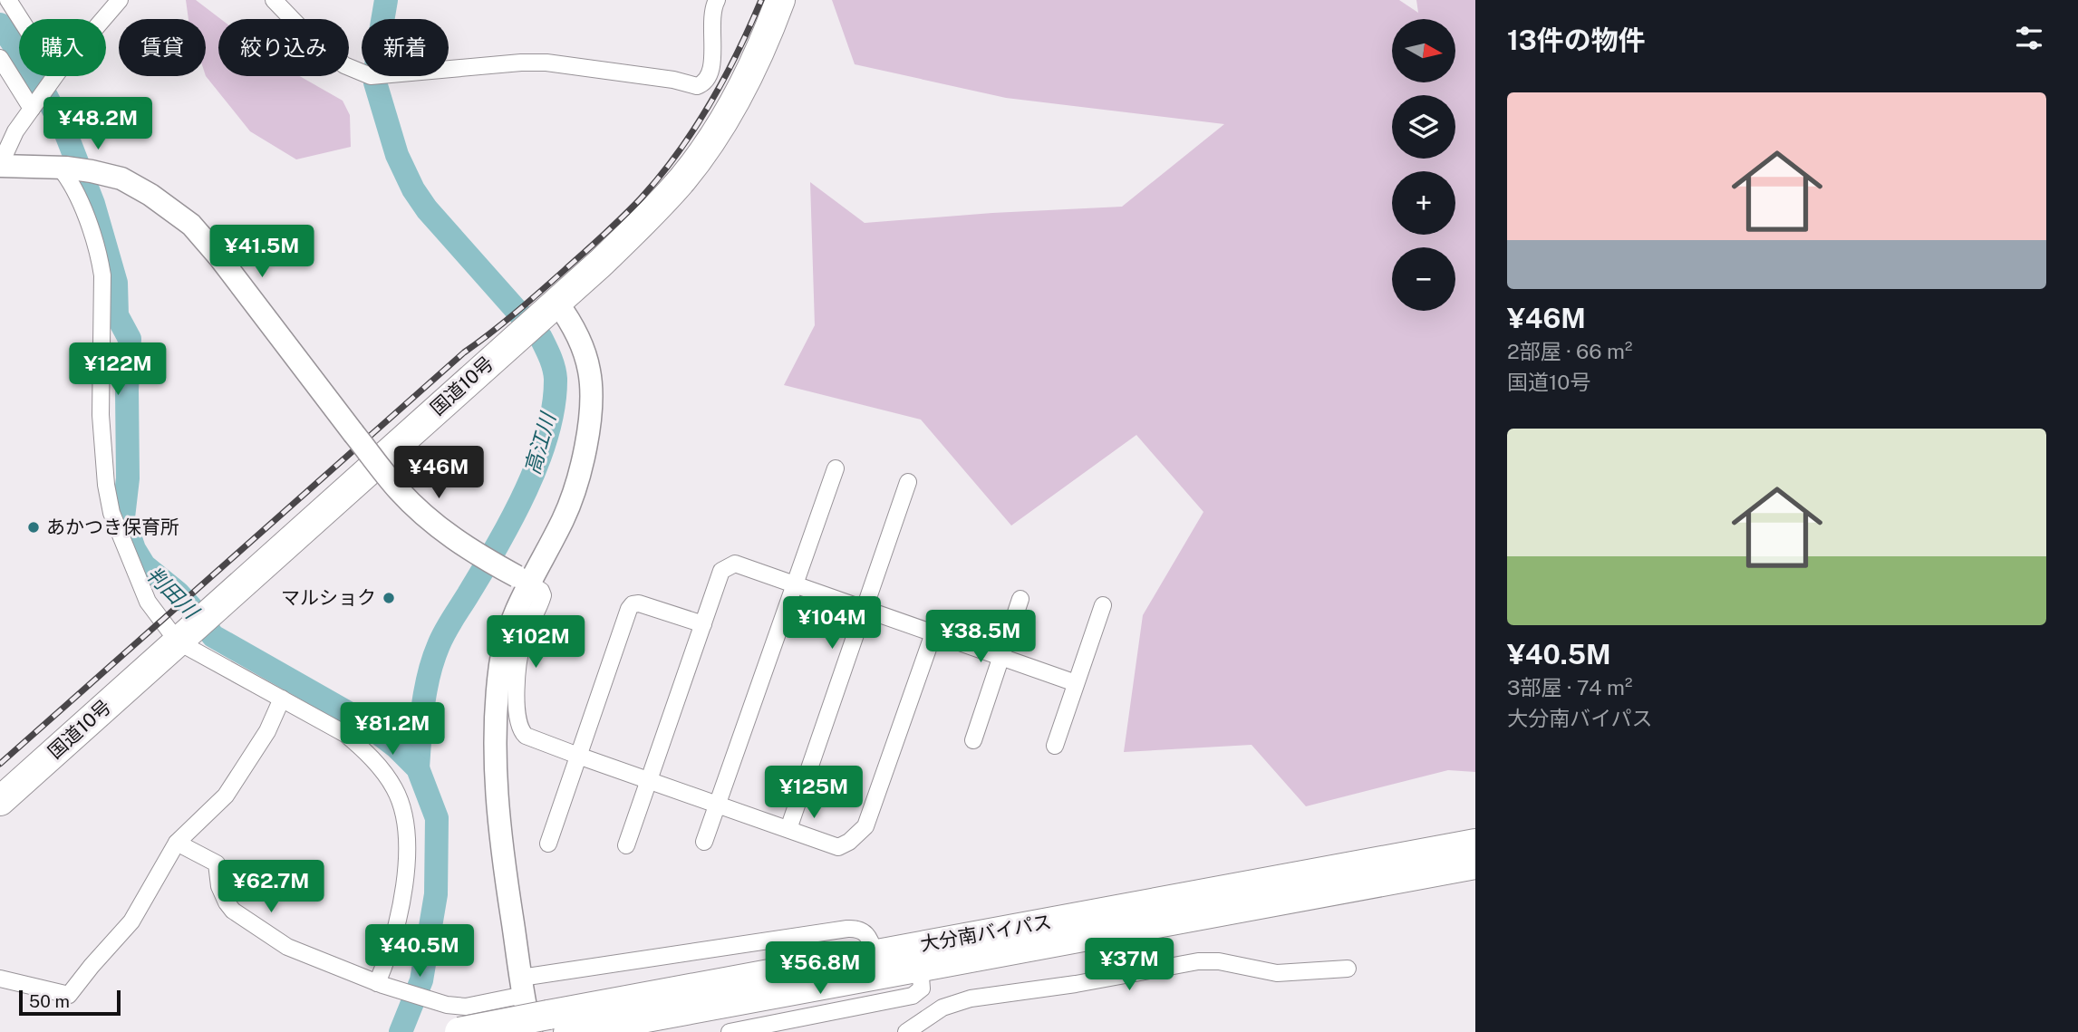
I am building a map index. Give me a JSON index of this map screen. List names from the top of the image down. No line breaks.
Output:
{"streets":{"highway":["国道10号","大分南バイパス"]},"water":["高江川","判田川"],"places":["あかつき保育所","マルショク"],"scale_bar":"50 m","north":"right","page":{"heading":"13件の物件","map_buttons":["+","−"],"chip":["購入","賃貸","絞り込み","新着"],"list":[{"name":"¥46M","note":"2部屋 · 66 m² · 国道10号"},{"name":"¥40.5M","note":"3部屋 · 74 m² · 大分南バイパス"}],"price":["¥48.2M","¥41.5M","¥122M","¥46M","¥104M","¥38.5M","¥102M","¥81.2M","¥125M","¥62.7M","¥40.5M","¥37M","¥56.8M"],"scale":"50 m"}}
